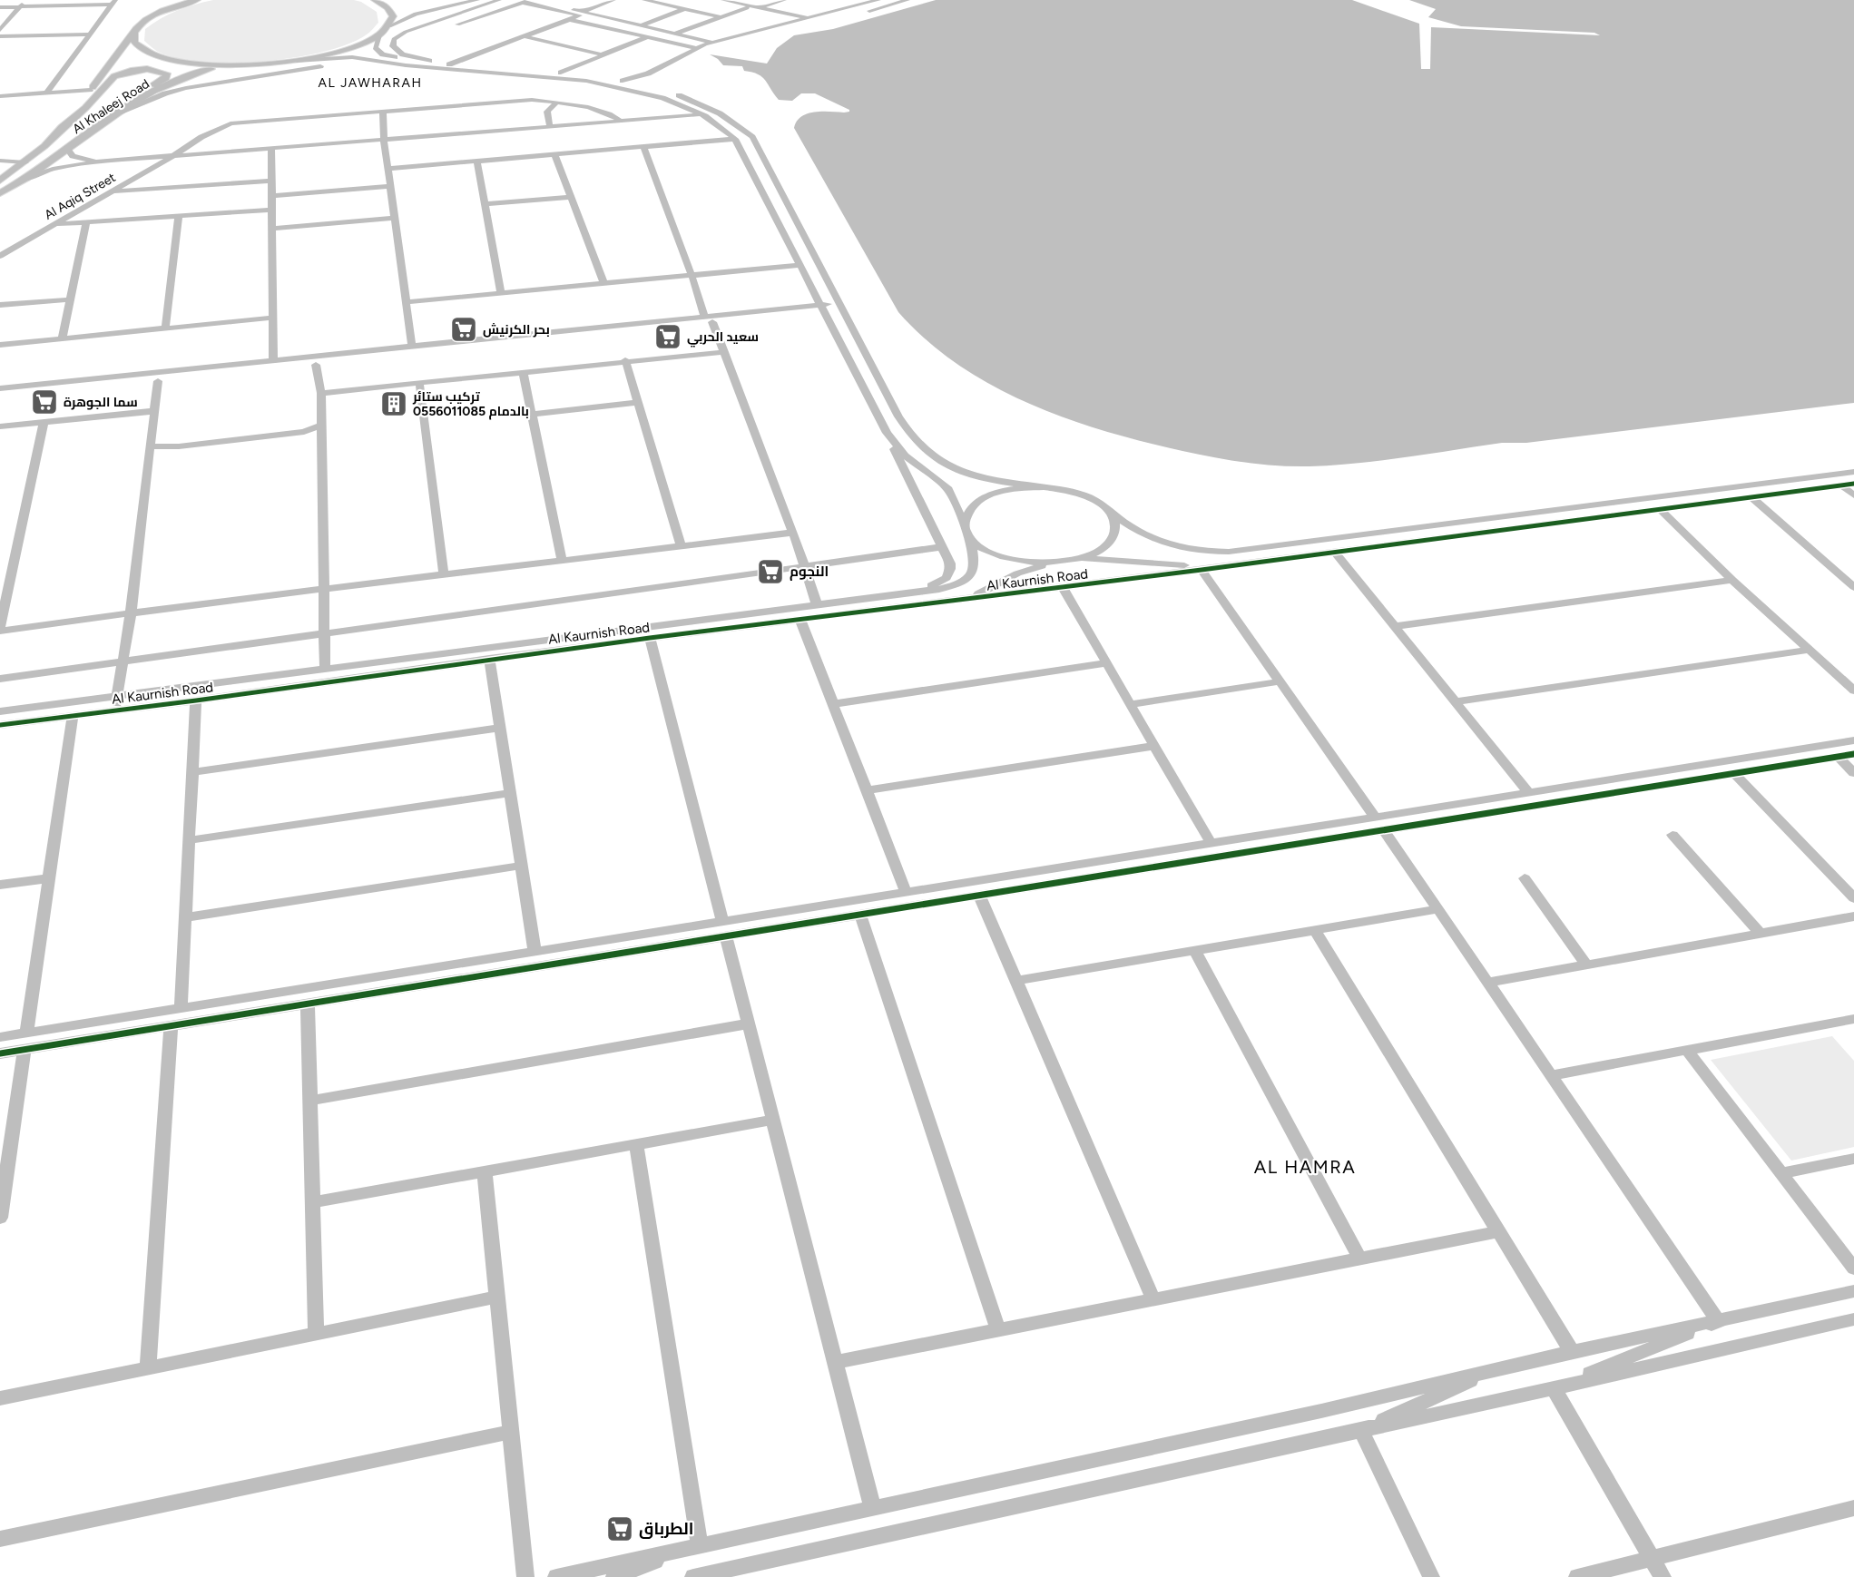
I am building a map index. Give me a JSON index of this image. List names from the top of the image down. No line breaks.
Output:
{"streets":{"main road":["Al Khaleej Road"],"street":["Al Aqiq Street","Al Kaurnish Road"]},"districts":["AL JAWHARAH","AL HAMRA"],"places":{"supermarket":["بحر الكرنيش","سعيد الحربي","سما الجوهرة","النجوم","الطرباق"],"building":["تركيب ستائر بالدمام 0556011085"]}}
